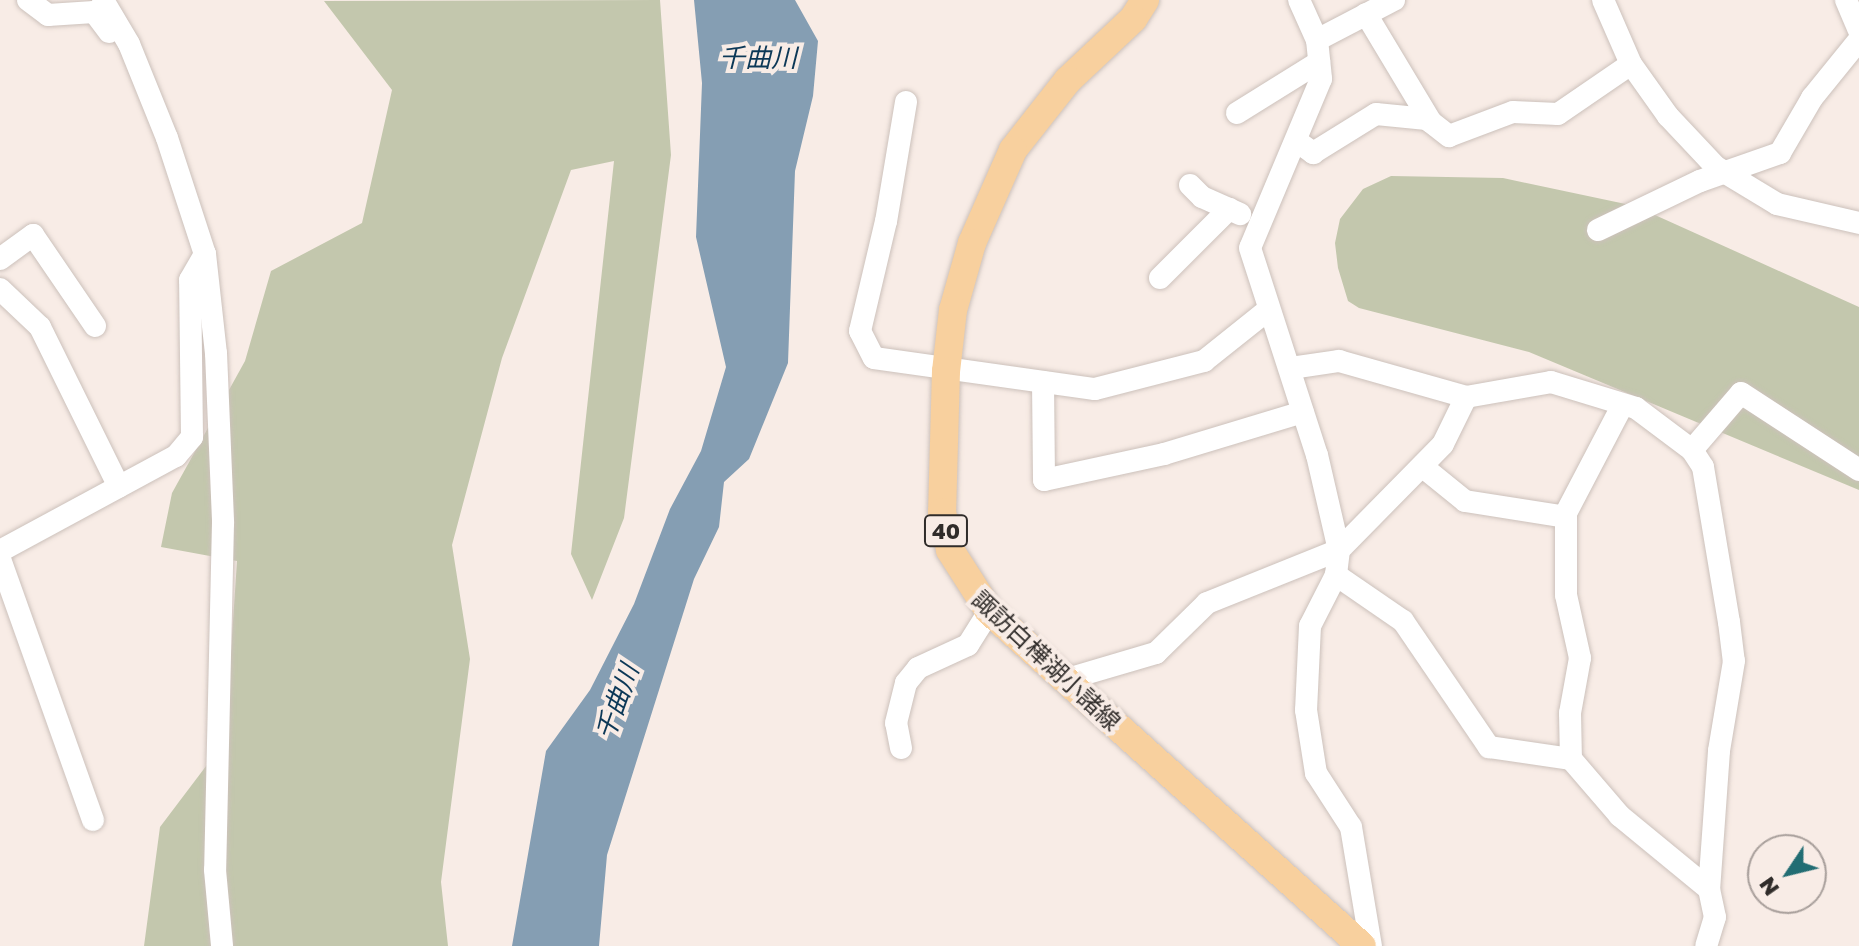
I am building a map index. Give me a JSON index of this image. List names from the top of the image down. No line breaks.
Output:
{"streets":{"main road":["40","諏訪白樺湖小諸線"]},"water":["千曲川"],"north":"bottom left"}
